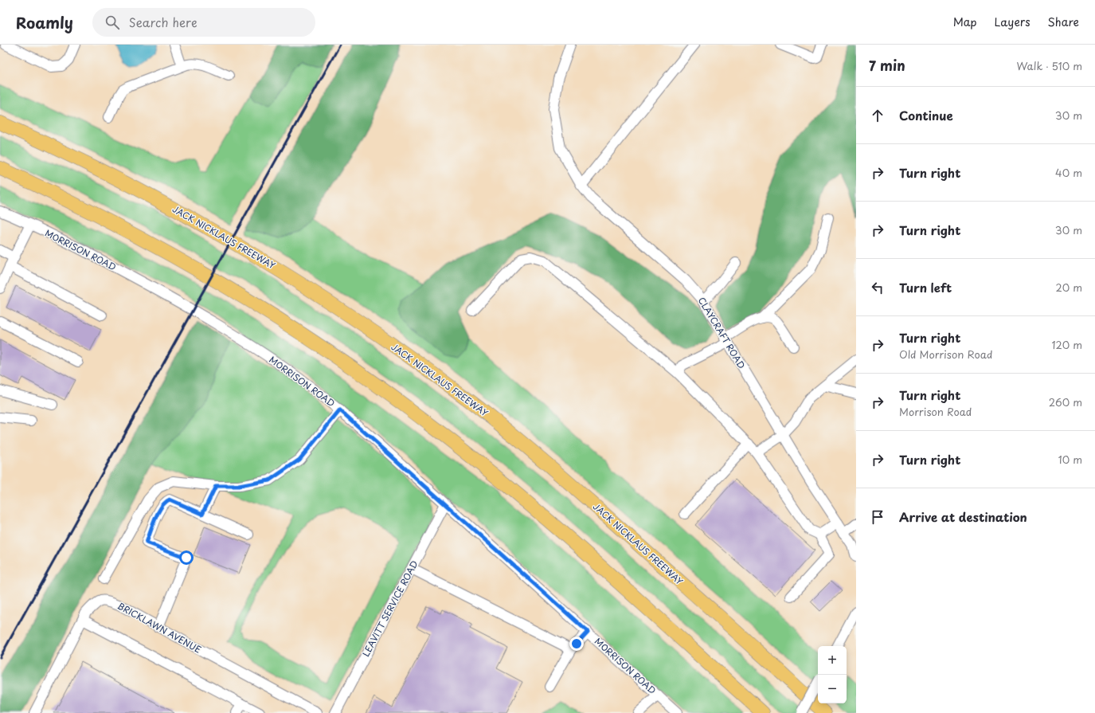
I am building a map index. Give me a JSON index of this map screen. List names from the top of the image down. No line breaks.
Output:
{"streets":{"highway":["JACK NICKLAUS FREEWAY"],"street":["MORRISON ROAD","CLAYCRAFT ROAD","LEAVITT SERVICE ROAD","BRICKLAWN AVENUE"]},"crossings":[["MORRISON ROAD","LEAVITT SERVICE ROAD"]],"page":{"header":"Roamly","search":"Search here","nav":["Map","Layers","Share"],"heading":["7 min","Walk · 510 m"],"list":[["Continue","30 m"],["Turn right","40 m"],["Turn right","30 m"],["Turn left","20 m"],["Turn right","Old Morrison Road","120 m"],["Turn right","Morrison Road","260 m"],["Turn right","10 m"],"Arrive at destination"],"map_buttons":["+","−"]}}
